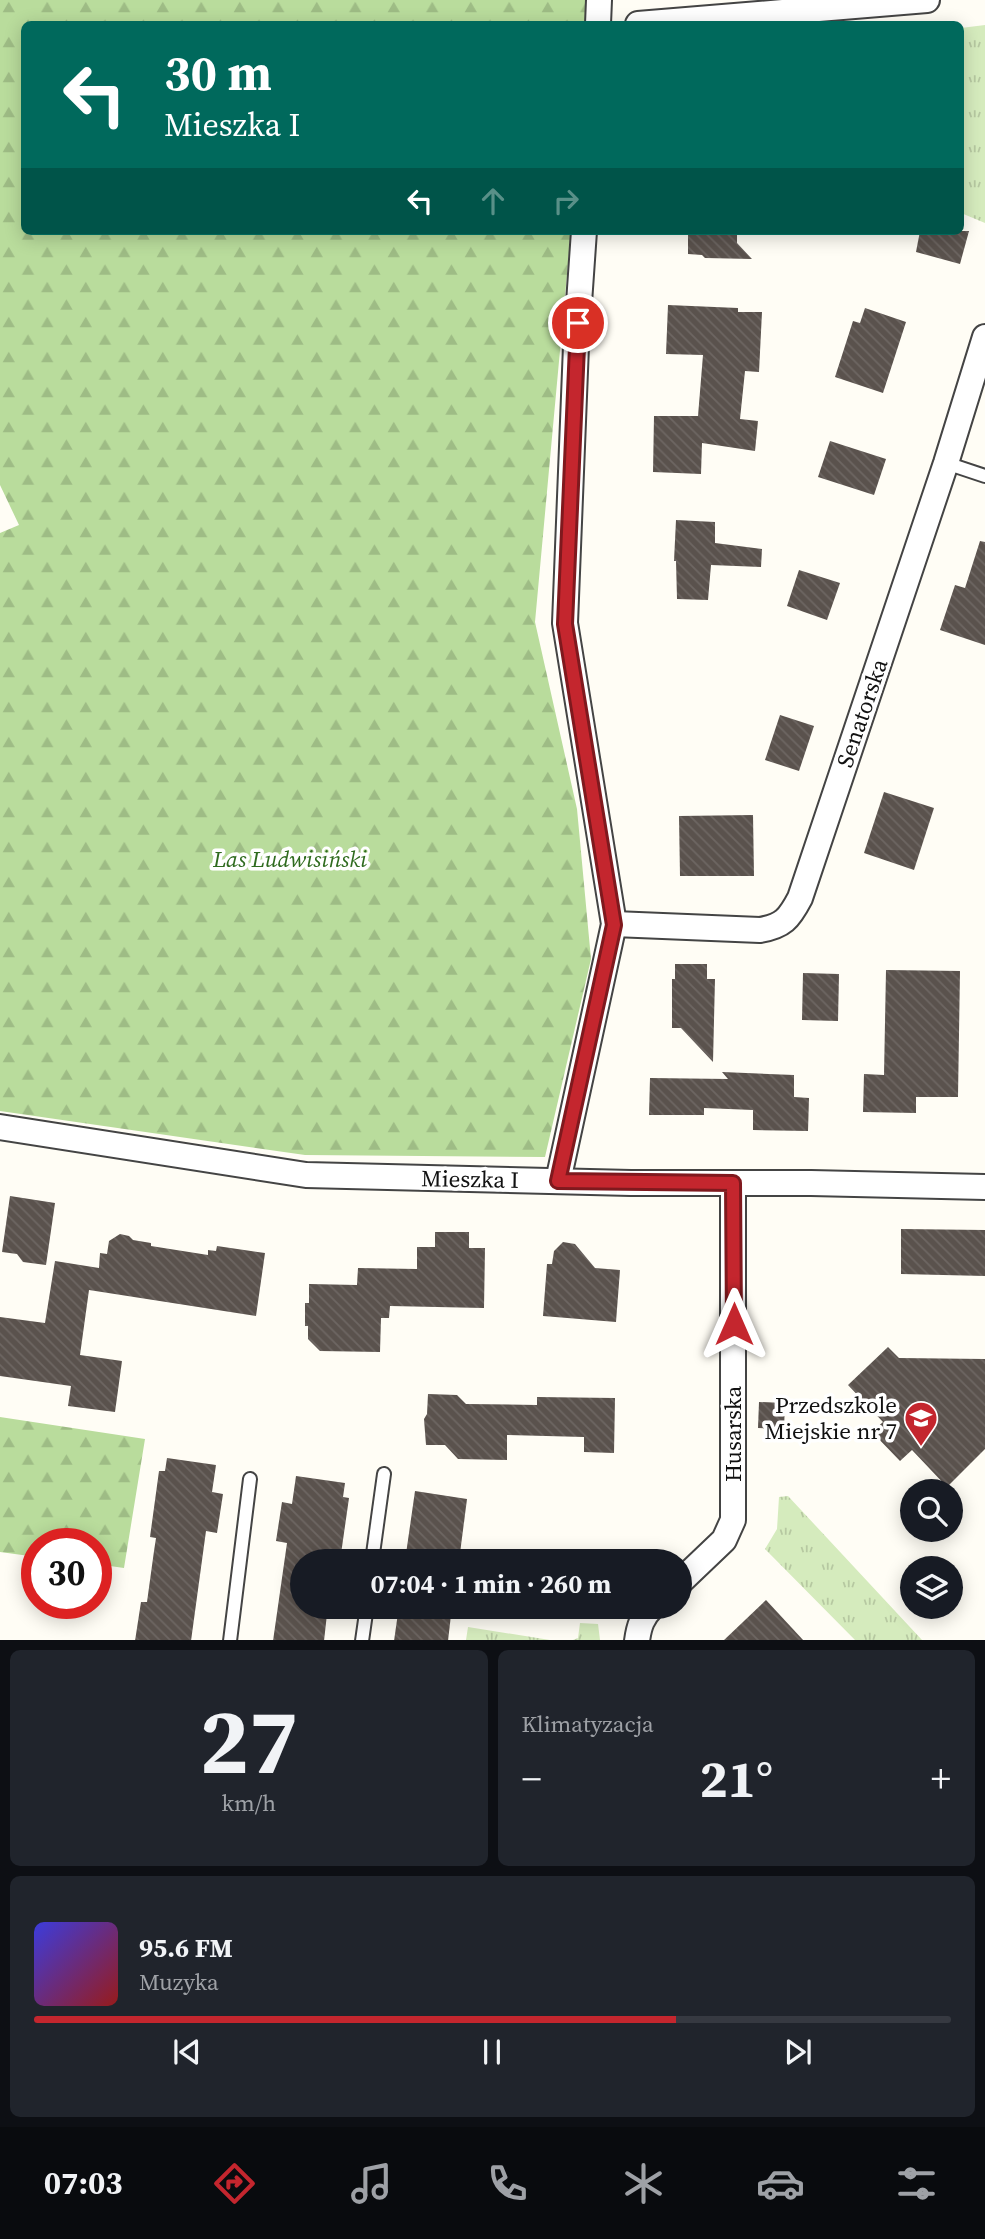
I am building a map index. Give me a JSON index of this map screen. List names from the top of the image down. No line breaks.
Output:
{"streets":{"street":["Senatorska","Mieszka I","Husarska"]},"crossings":[["Mieszka I","Husarska"]],"parks":["Las Ludwisiński"],"places":{"school or university":["Przedszkole Miejskie nr 7"]},"page":{"turn":["30 m","Mieszka I"],"limit":"30","trip":"07:04 · 1 min · 260 m","tile":[["27","km/h"],"Klimatyzacja"],"heat":["−","21°","+"],"song":["95.6 FM","Muzyka"],"tabs":"07:03"}}
